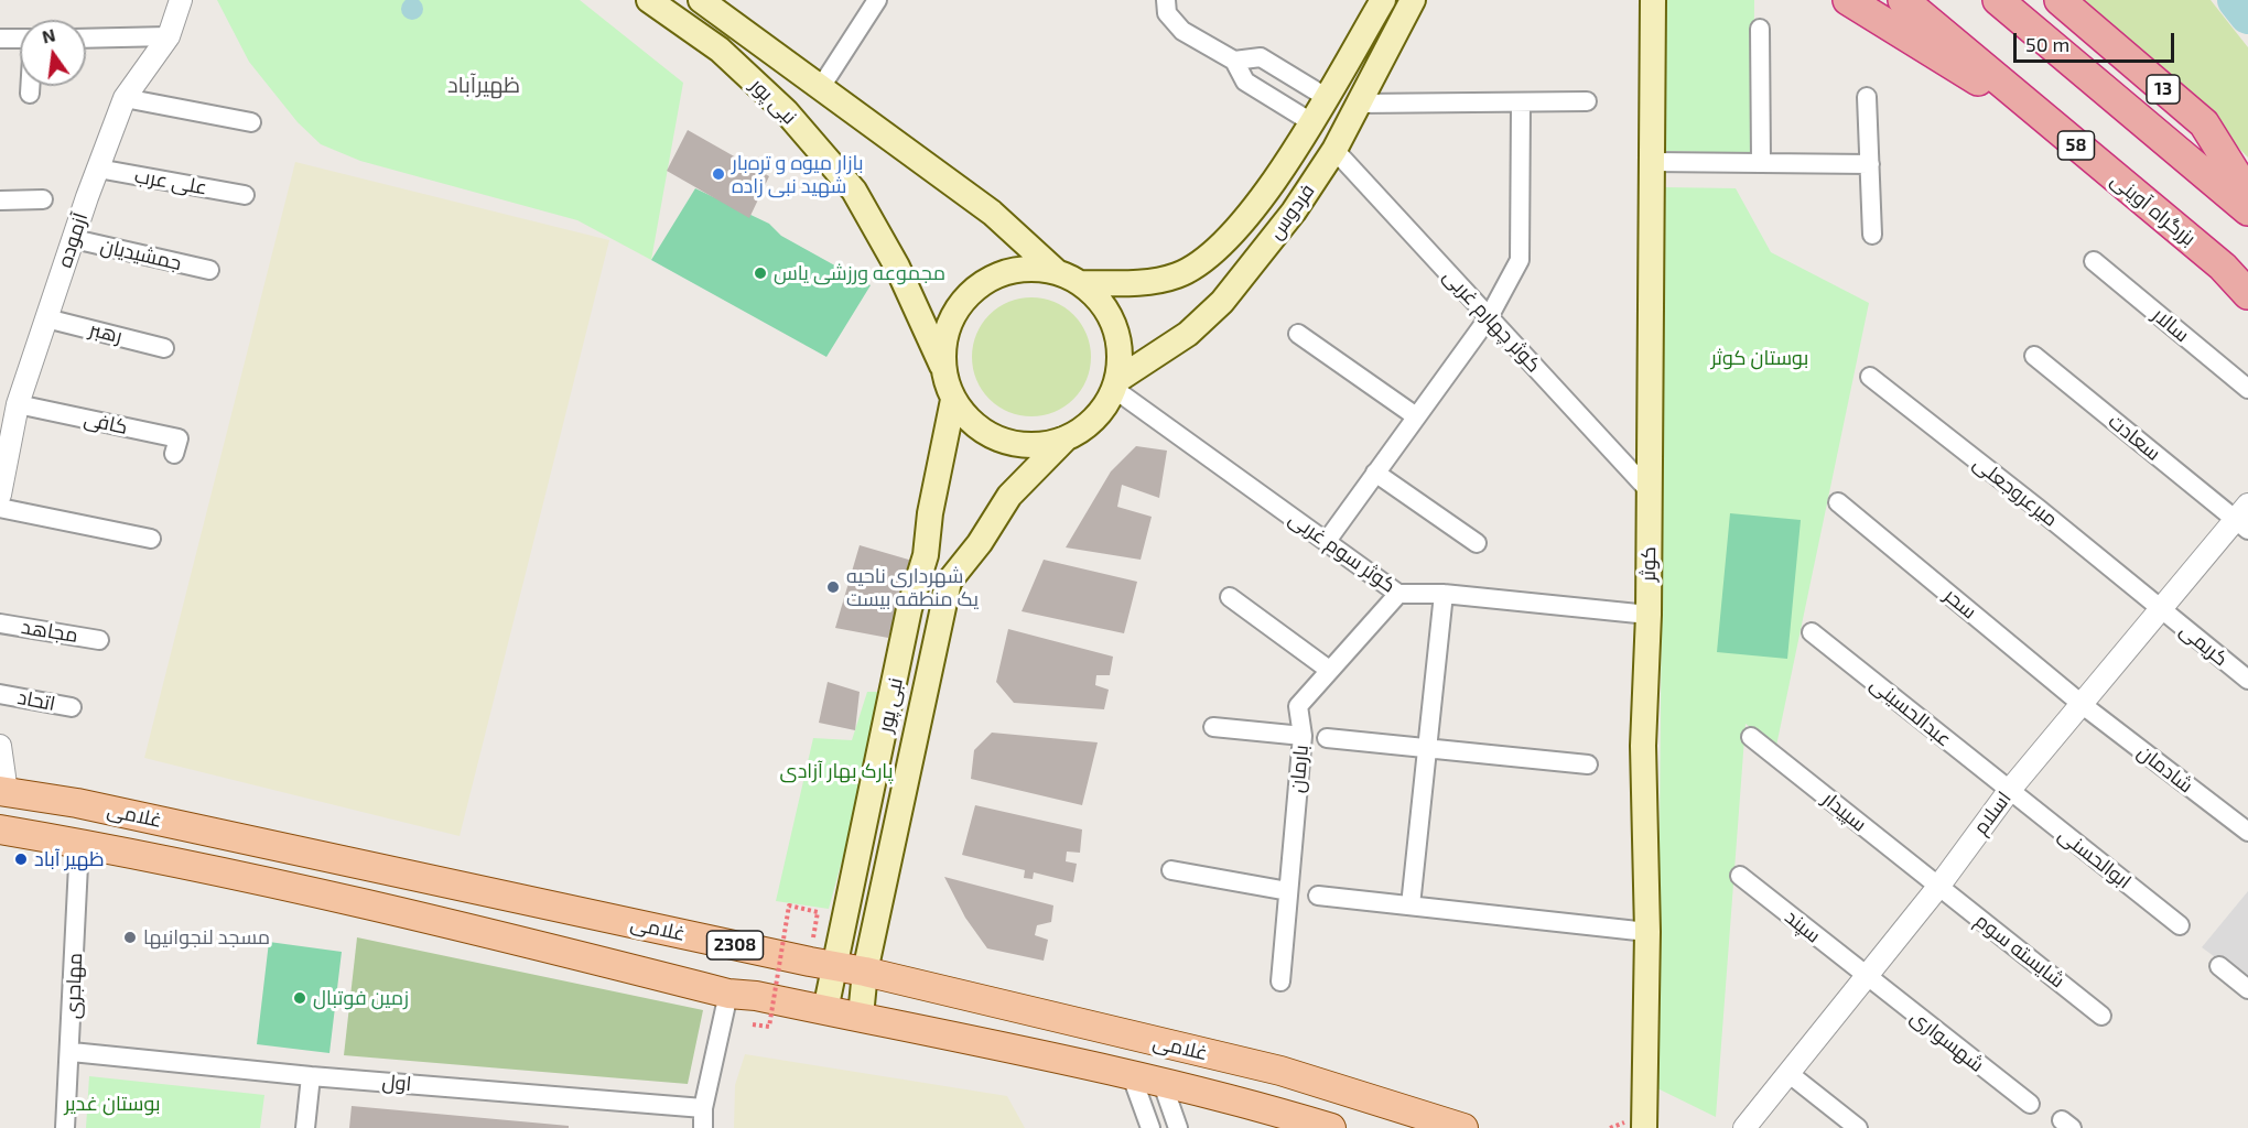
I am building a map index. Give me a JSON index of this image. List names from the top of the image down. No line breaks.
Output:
{"streets":{"highway":["13","58","بزرگراه آوینی"],"main road":["نبی پور","فردوس","کوثر","غلامی","2308"],"street":["علی عرب","آزموده","جمشیدیان","کوثر چهارم غربی","سالار","رهبر","کافی","سعادت","میرعروجعلی","کوثر سوم غربی","سحر","مجاهد","کریمی","اتحاد","عبدالحسینی","بارمان","شادمان","سپیدار","اسلام","ابوالحسنی","سپند","شایسته سوم","مهاجری","شهسواری","اول"]},"crossings":[["نبی پور","فردوس"],["نبی پور","کوثر سوم غربی"],["نبی پور","غلامی"],["علی عرب","آزموده"],["فردوس","کوثر چهارم غربی"],["فردوس","کوثر سوم غربی"],["آزموده","جمشیدیان"],["آزموده","رهبر"],["آزموده","کافی"],["کوثر چهارم غربی","کوثر"],["سعادت","اسلام"],["میرعروجعلی","کریمی"],["میرعروجعلی","اسلام"],["کوثر سوم غربی","کوثر"],["کوثر سوم غربی","بارمان"],["سحر","شادمان"],["سحر","اسلام"],["کریمی","اسلام"],["عبدالحسینی","اسلام"],["عبدالحسینی","ابوالحسنی"],["شادمان","اسلام"],["سپیدار","اسلام"],["سپیدار","شایسته سوم"],["اسلام","ابوالحسنی"],["اسلام","سپند"],["اسلام","شایسته سوم"],["اسلام","شهسواری"],["غلامی","مهاجری"],["سپند","شهسواری"],["مهاجری","اول"]],"districts":["ظهیرآباد"],"parks":["بوستان کوثر","پارک بهار آزادی","بوستان غدیر"],"places":["بازار میوه و تره‌بار شهید نبی زاده","مجموعه ورزشی یاس","شهرداری ناحیه یک منطقه بیست","ظهیر آباد","مسجد لنجوانیها","زمین فوتبال"],"scale_bar":"50 m","north":"top"}
